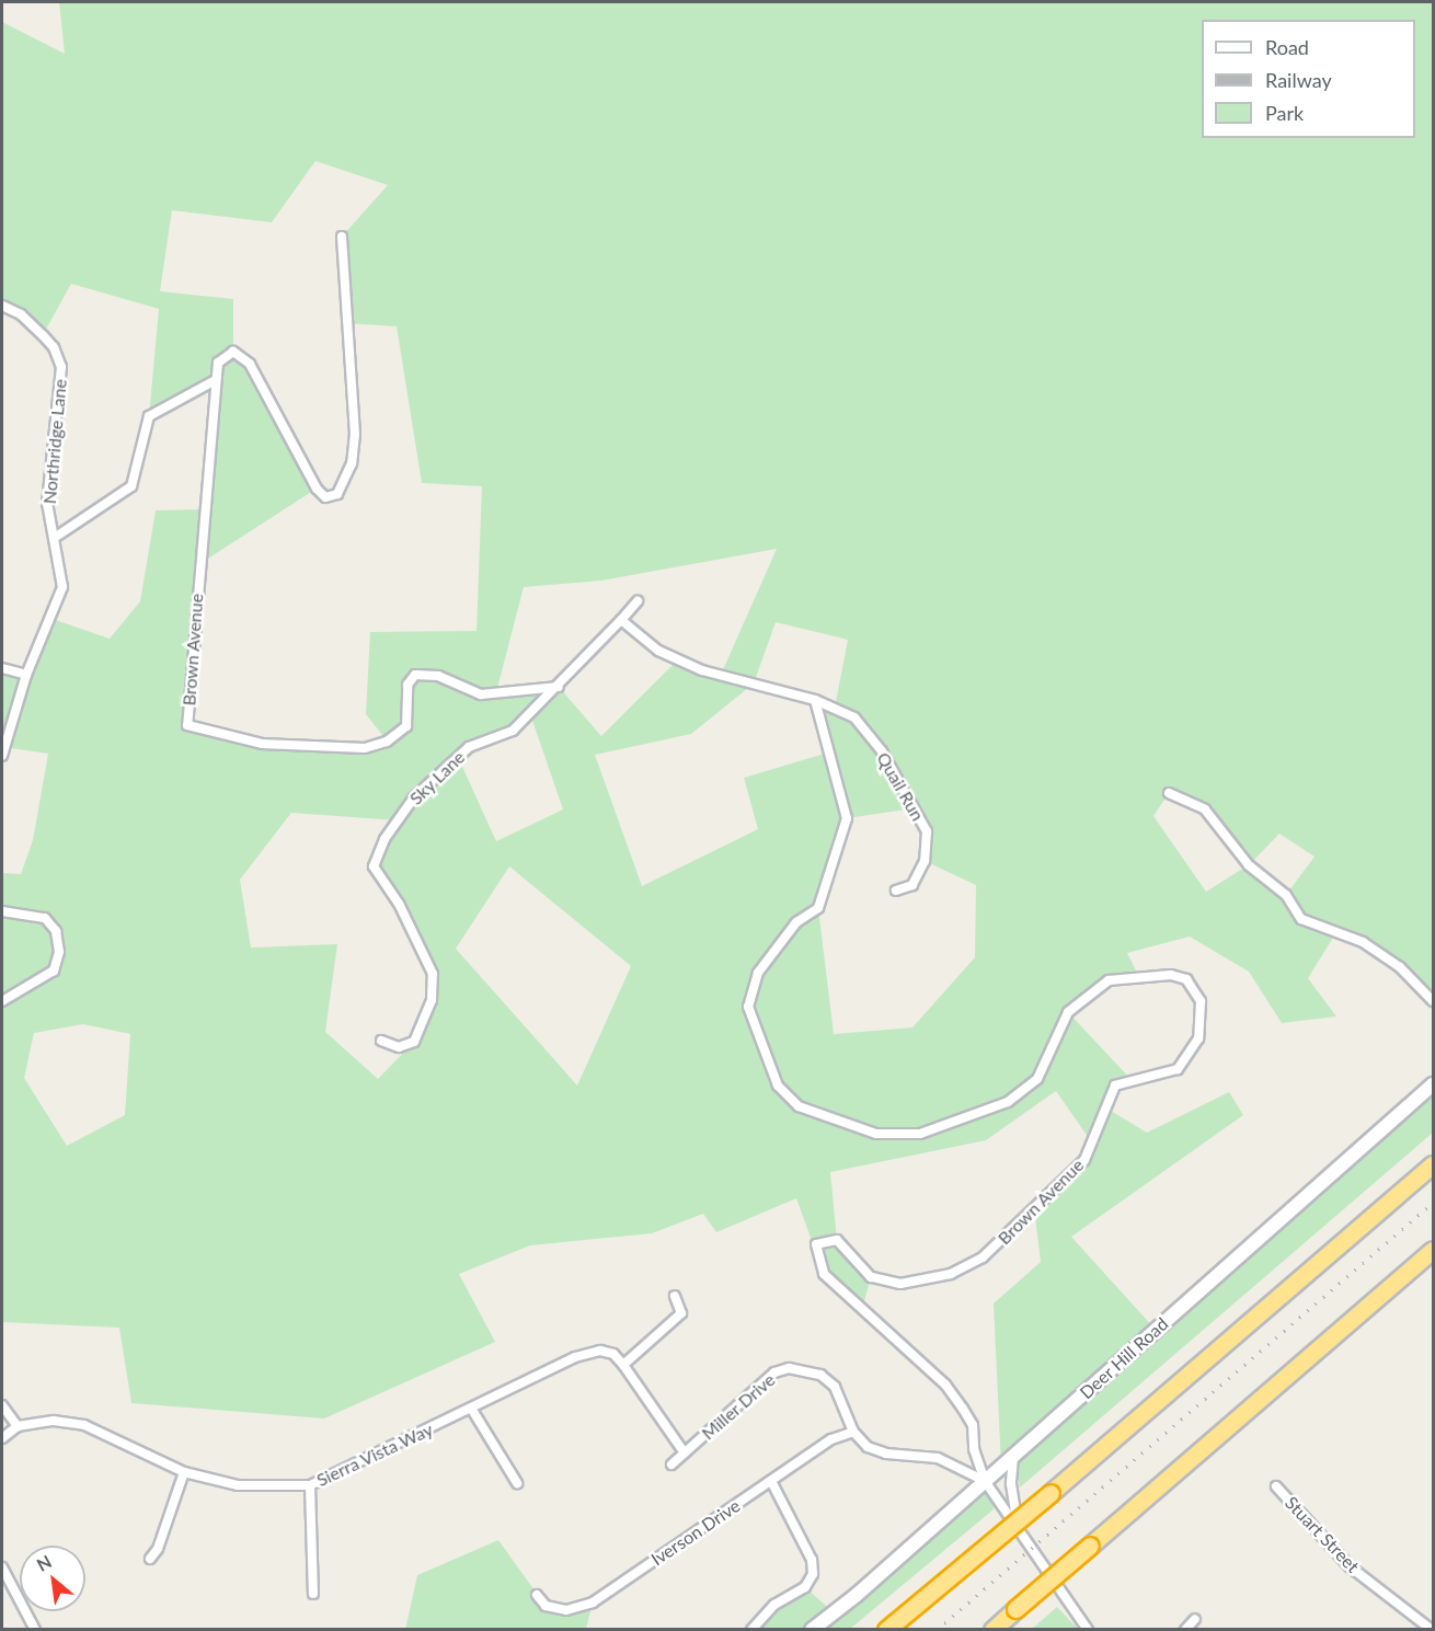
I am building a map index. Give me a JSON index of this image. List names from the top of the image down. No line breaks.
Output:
{"streets":{"street":["Northridge Lane","Brown Avenue","Sky Lane","Quail Run","Deer Hill Road","Miller Drive","Sierra Vista Way","Iverson Drive","Stuart Street"]},"crossings":[["Brown Avenue","Sky Lane"],["Brown Avenue","Quail Run"],["Brown Avenue","Deer Hill Road"],["Miller Drive","Sierra Vista Way"],["Miller Drive","Iverson Drive"]],"legend":["Road","Railway","Park"],"north":"top left"}
